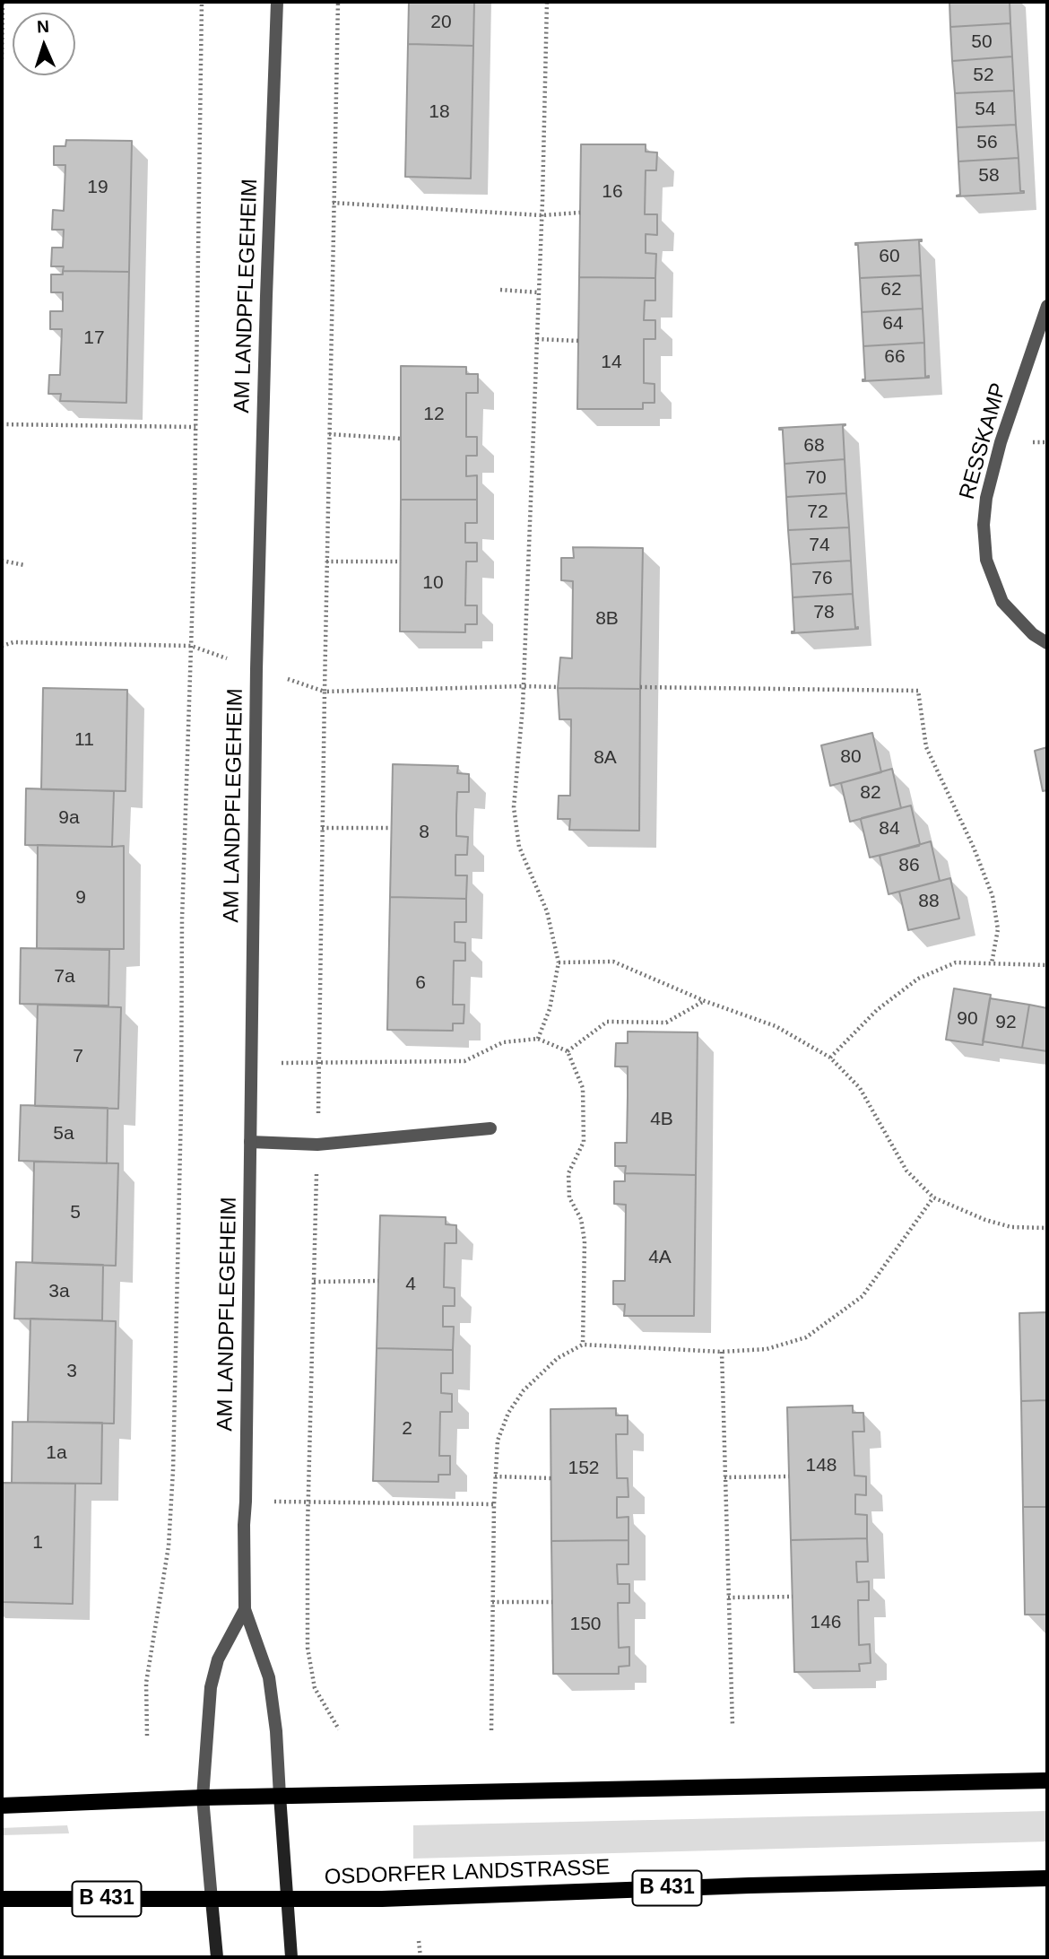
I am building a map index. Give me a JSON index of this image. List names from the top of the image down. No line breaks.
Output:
{"streets":{"main road":["OSDORFER LANDSTRASSE","B 431"],"street":["AM LANDPFLEGEHEIM","RESSKAMP"]},"crossings":[["AM LANDPFLEGEHEIM","OSDORFER LANDSTRASSE"]],"house_numbers":["20","50","52","54","18","56","58","19","16","60","62","64","17","66","14","12","68","70","72","74","76","10","78","8B","11","80","8A","82","9a","84","8","86","9","88","7a","6","90","92","7","4B","5a","5","4A","4","3a","3","2","1a","148","152","1","146","150"],"north":"top"}
